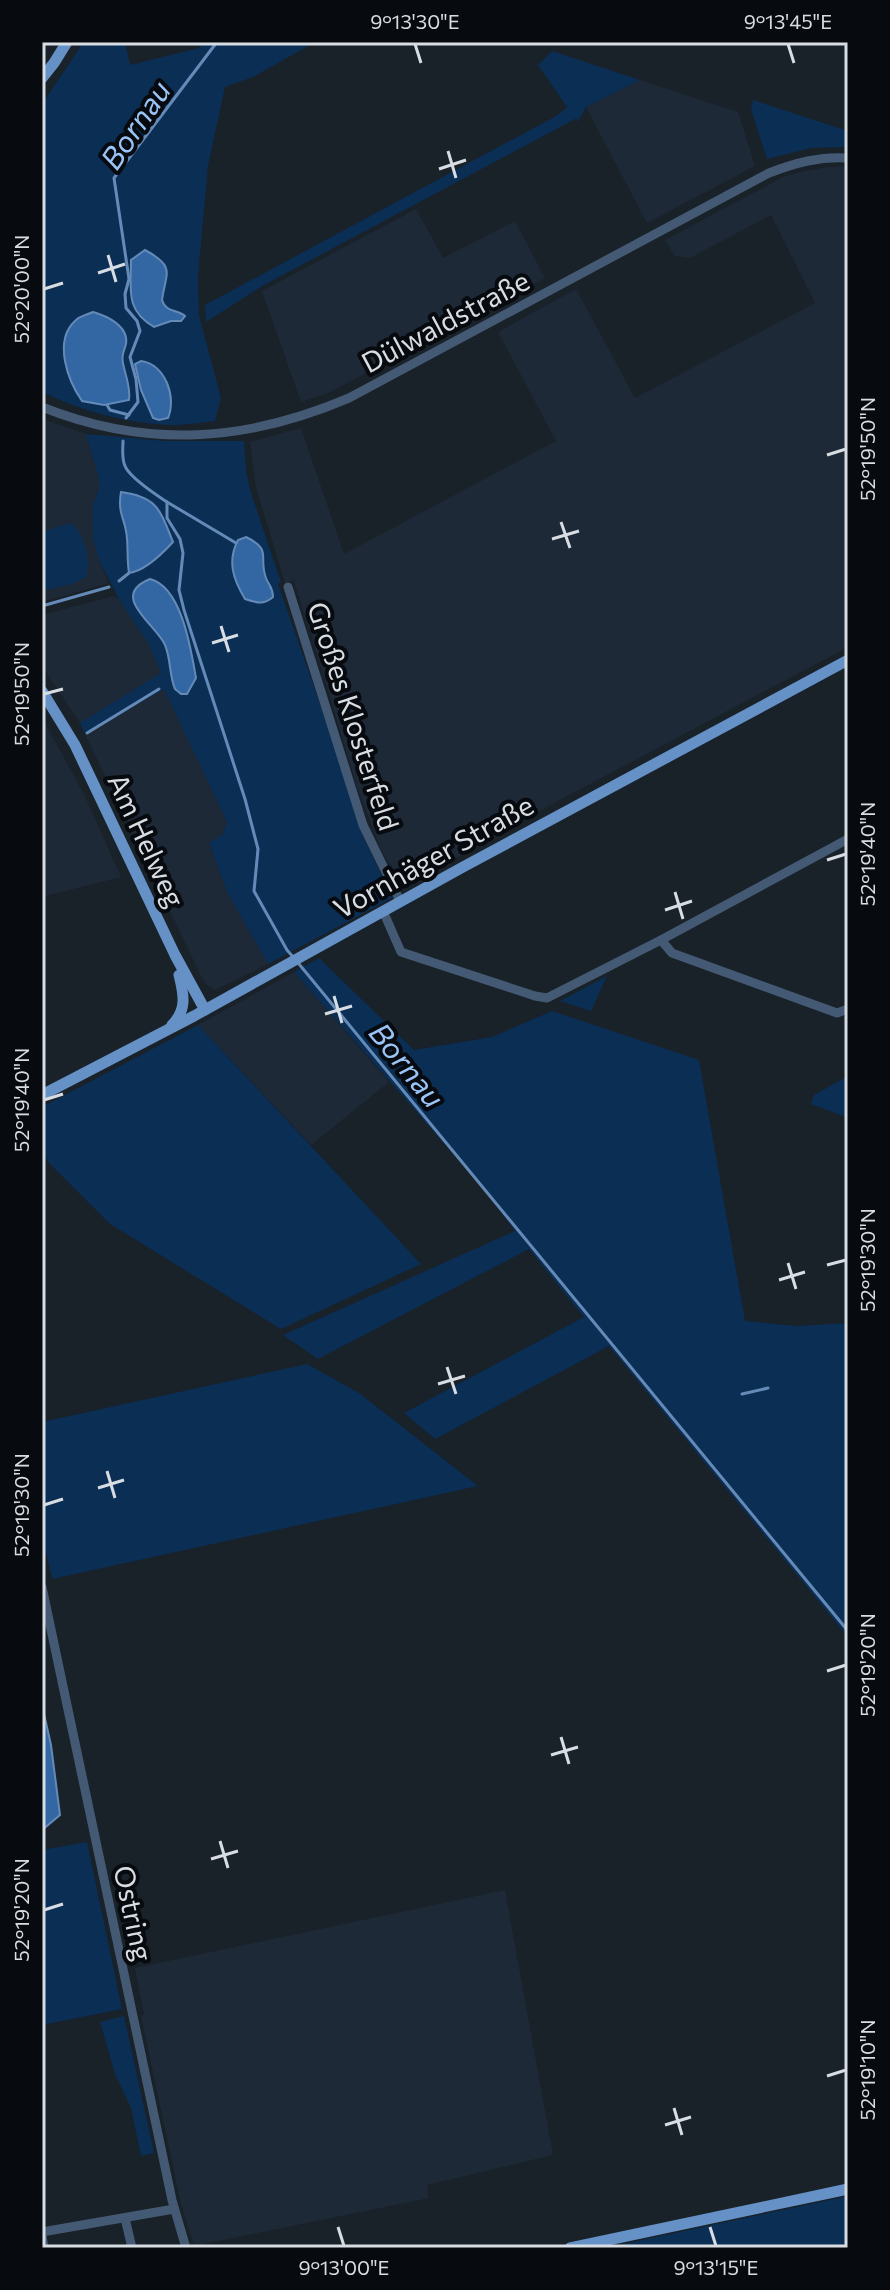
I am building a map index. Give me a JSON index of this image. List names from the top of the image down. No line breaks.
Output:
{"streets":{"main road":["Am Helweg","Vornhäger Straße"],"street":["Dülwaldstraße","Großes Klosterfeld","Ostring"]},"crossings":[["Großes Klosterfeld","Vornhäger Straße"],["Am Helweg","Vornhäger Straße"]],"water":["Bornau"],"coordinates":["9°13'30\"E","9°13'45\"E","52°20'00\"N","52°19'50\"N","52°19'40\"N","52°19'30\"N","52°19'20\"N","52°19'10\"N","9°13'00\"E","9°13'15\"E"]}
